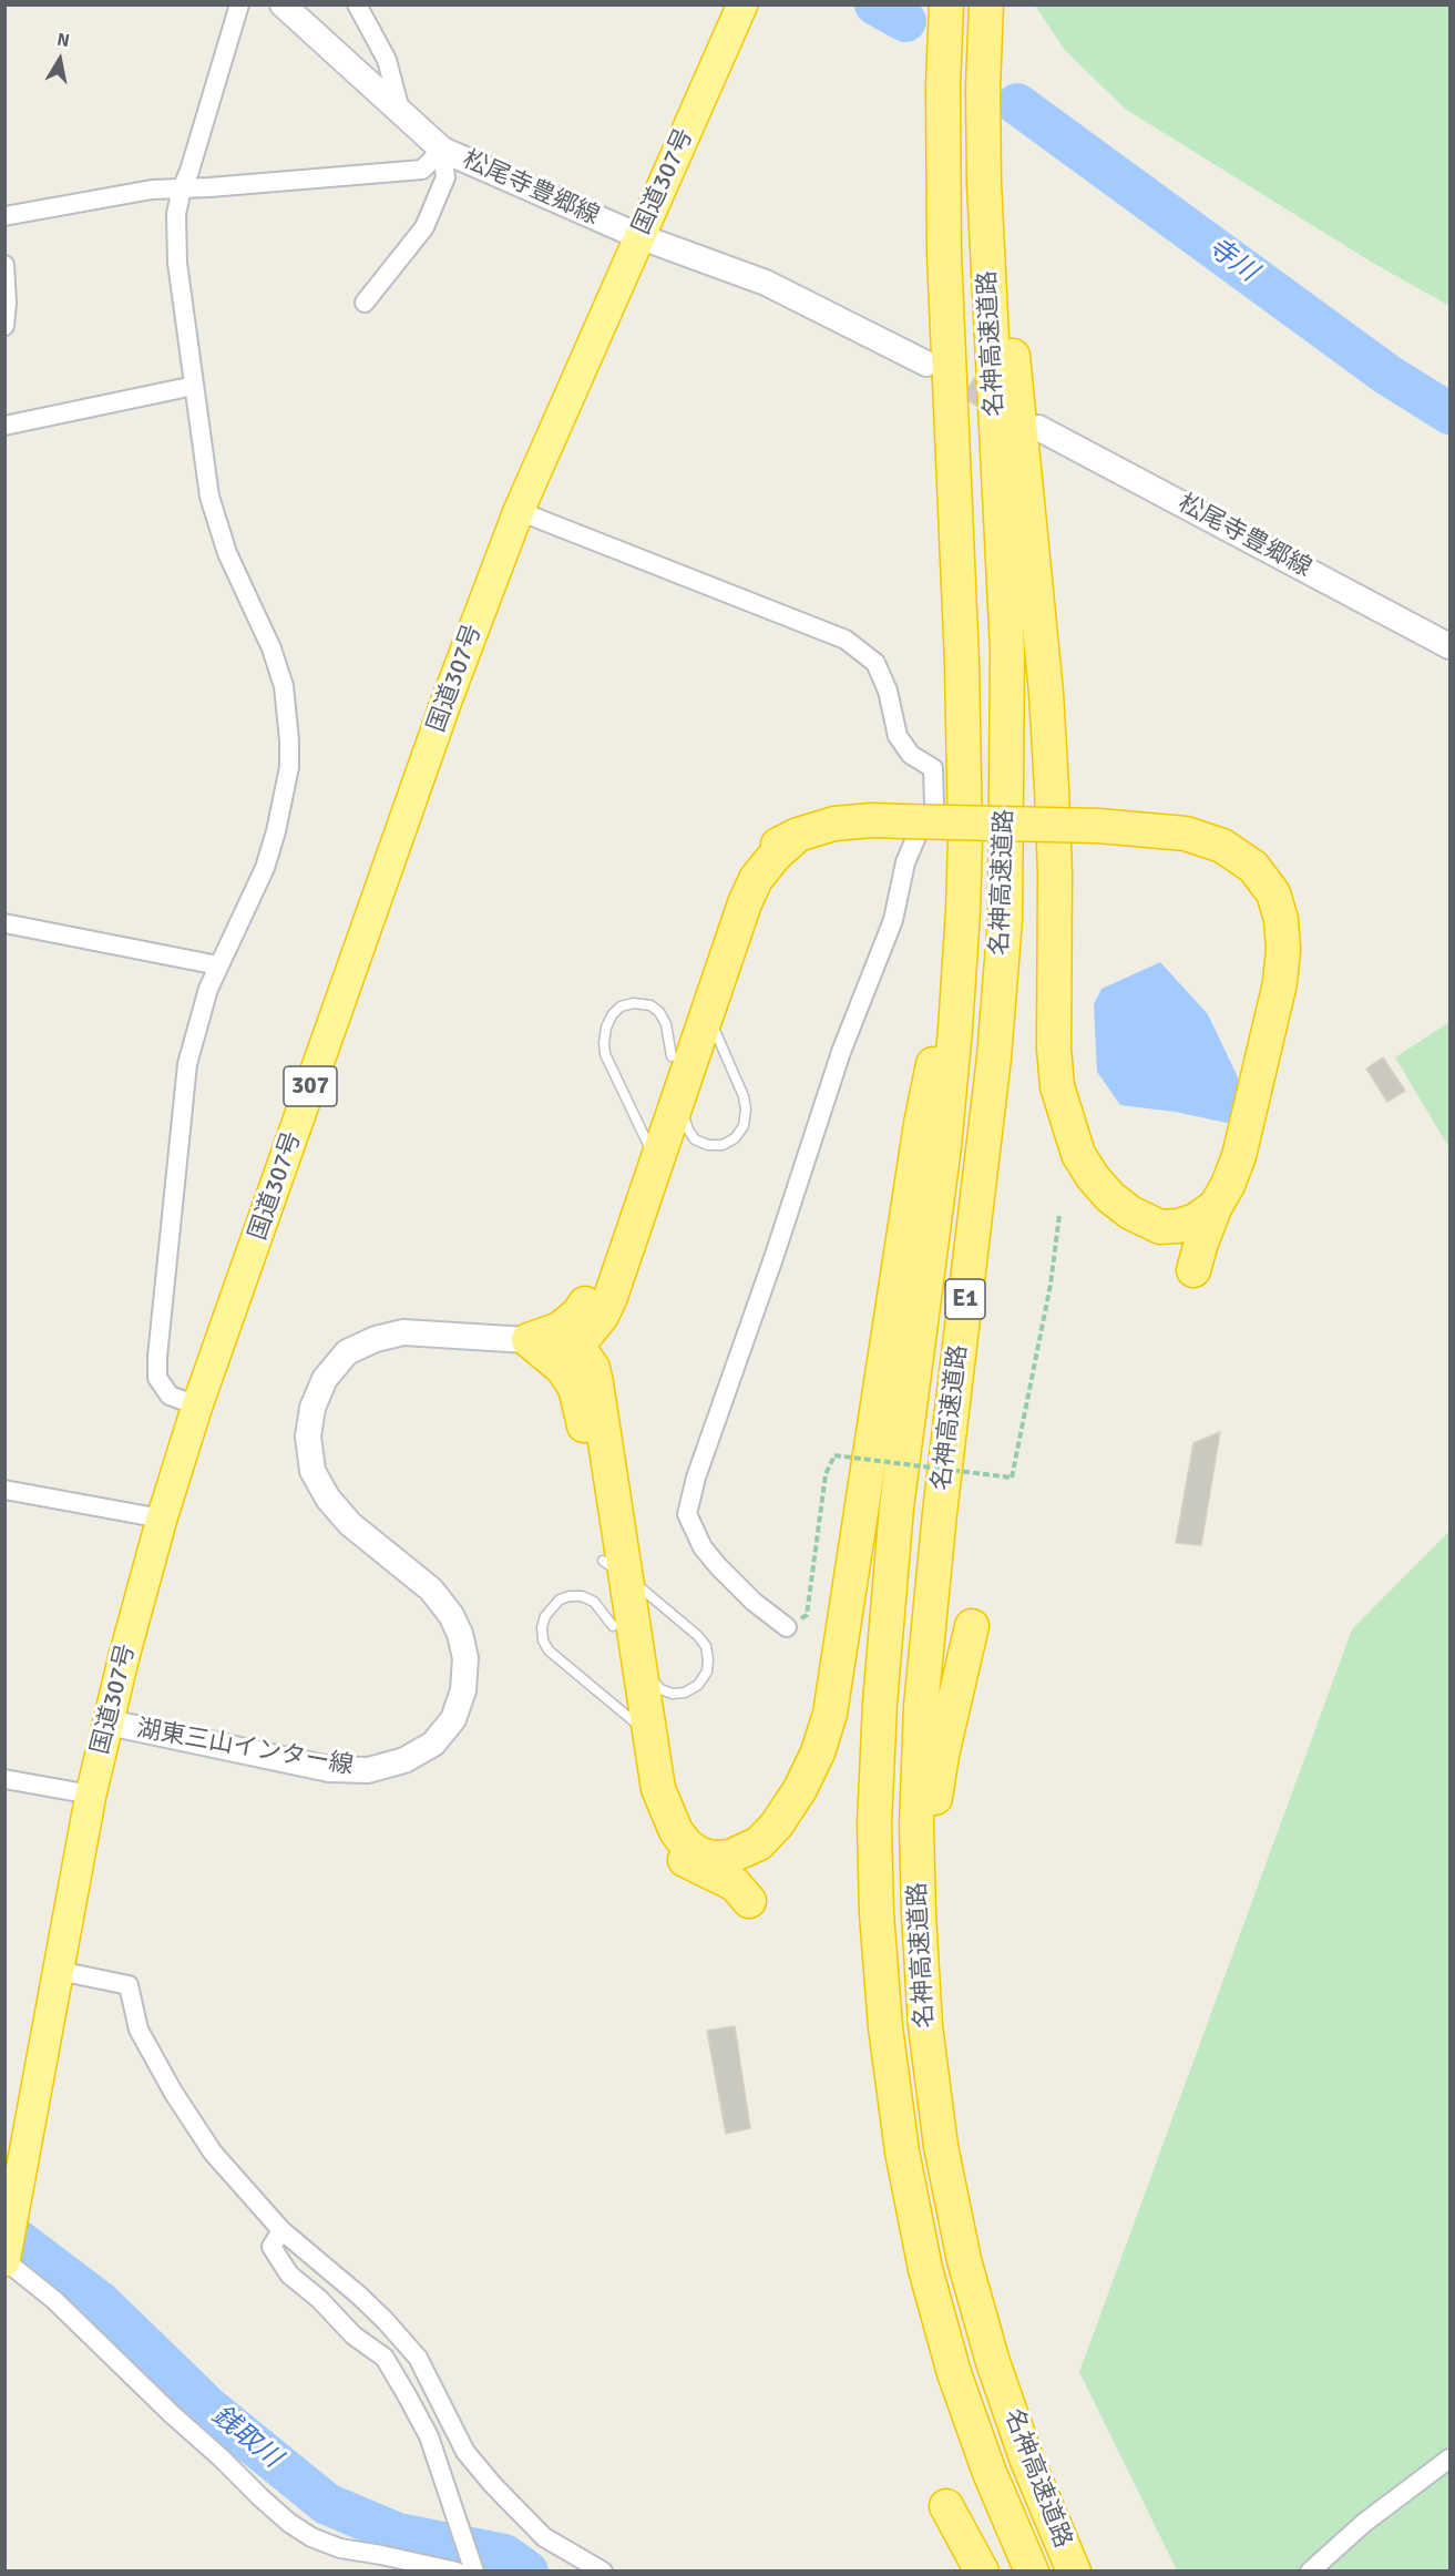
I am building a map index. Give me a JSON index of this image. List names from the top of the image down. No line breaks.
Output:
{"streets":{"highway":["国道307号","名神高速道路","307","E1"],"main road":["松尾寺豊郷線","湖東三山インター線"]},"crossings":[["国道307号","松尾寺豊郷線"],["国道307号","湖東三山インター線"]],"water":["寺川","銭取川"],"north":"top"}
